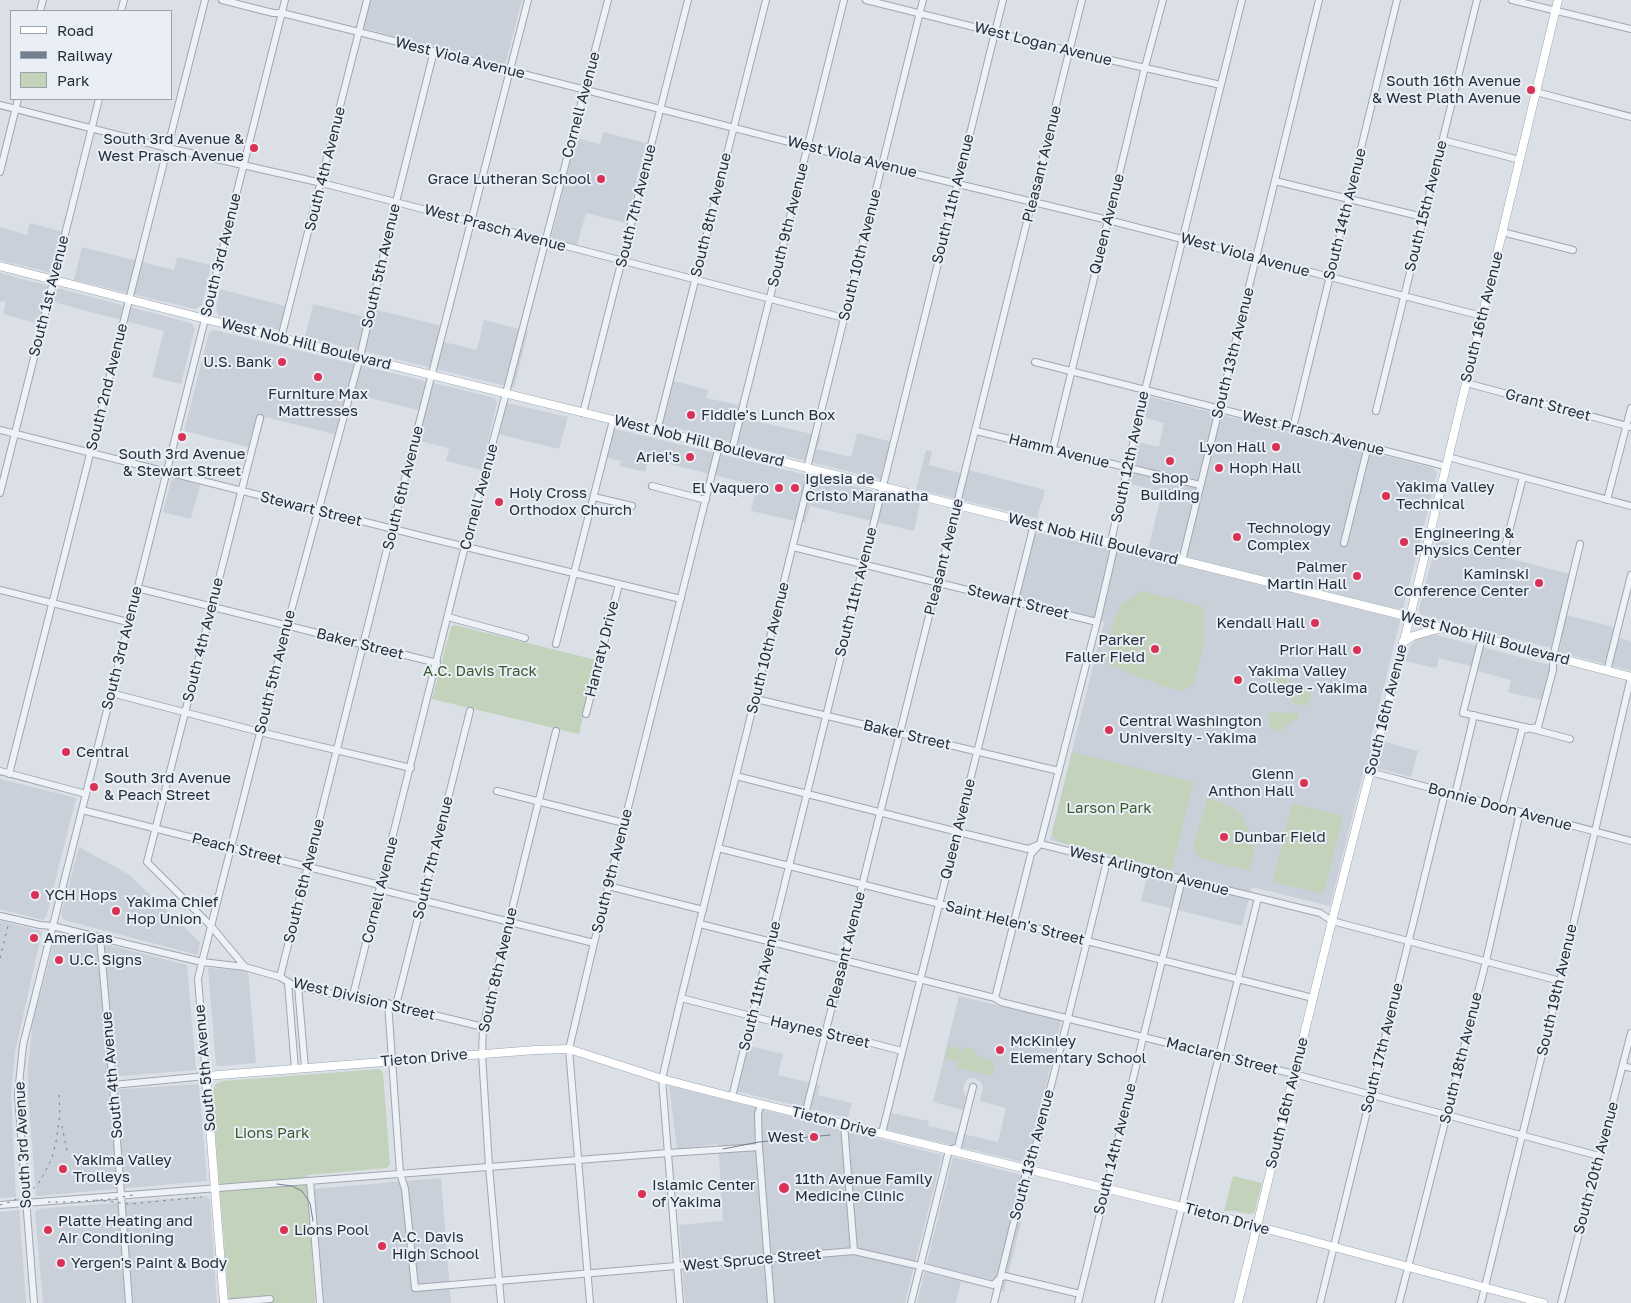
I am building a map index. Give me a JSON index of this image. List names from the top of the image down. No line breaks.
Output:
{"streets":{"main road":["South 5th Avenue","South 16th Avenue","West Nob Hill Boulevard","Tieton Drive"],"street":["West Logan Avenue","West Viola Avenue","Cornell Avenue","Pleasant Avenue","South 4th Avenue","South 11th Avenue","South 7th Avenue","South 15th Avenue","South 14th Avenue","South 8th Avenue","Queen Avenue","South 9th Avenue","West Prasch Avenue","South 3rd Avenue","South 10th Avenue","South 1st Avenue","South 13th Avenue","South 2nd Avenue","Grant Street","Hamm Avenue","South 12th Avenue","South 6th Avenue","Stewart Street","Baker Street","Hanraty Drive","Bonnie Doon Avenue","Peach Street","West Arlington Avenue","Saint Helen's Street","South 19th Avenue","West Division Street","Haynes Street","South 17th Avenue","Maclaren Street","South 18th Avenue","South 20th Avenue","West Spruce Street"]},"crossings":[["West Logan Avenue","Pleasant Avenue"],["West Logan Avenue","South 11th Avenue"],["West Logan Avenue","Queen Avenue"],["West Logan Avenue","South 10th Avenue"],["West Logan Avenue","South 12th Avenue"],["West Viola Avenue","Cornell Avenue"],["West Viola Avenue","Pleasant Avenue"],["West Viola Avenue","South 4th Avenue"],["West Viola Avenue","South 11th Avenue"],["West Viola Avenue","South 7th Avenue"],["West Viola Avenue","South 15th Avenue"],["West Viola Avenue","South 14th Avenue"],["West Viola Avenue","South 8th Avenue"],["West Viola Avenue","Queen Avenue"],["West Viola Avenue","South 9th Avenue"],["West Viola Avenue","South 3rd Avenue"],["West Viola Avenue","South 10th Avenue"],["West Viola Avenue","South 5th Avenue"],["West Viola Avenue","South 16th Avenue"],["West Viola Avenue","South 13th Avenue"],["West Viola Avenue","South 12th Avenue"],["West Viola Avenue","South 6th Avenue"],["Cornell Avenue","West Prasch Avenue"],["Cornell Avenue","West Nob Hill Boulevard"],["Cornell Avenue","Stewart Street"],["Cornell Avenue","Baker Street"],["Cornell Avenue","Peach Street"],["Cornell Avenue","West Division Street"],["Pleasant Avenue","West Nob Hill Boulevard"],["Pleasant Avenue","Hamm Avenue"],["Pleasant Avenue","Stewart Street"],["Pleasant Avenue","Baker Street"],["Pleasant Avenue","West Arlington Avenue"],["Pleasant Avenue","Saint Helen's Street"],["Pleasant Avenue","Haynes Street"],["Pleasant Avenue","Maclaren Street"],["Pleasant Avenue","Tieton Drive"],["South 4th Avenue","West Prasch Avenue"],["South 4th Avenue","South 5th Avenue"],["South 4th Avenue","West Nob Hill Boulevard"],["South 4th Avenue","Stewart Street"],["South 4th Avenue","Baker Street"],["South 4th Avenue","Peach Street"],["South 4th Avenue","West Division Street"],["South 4th Avenue","Tieton Drive"],["South 11th Avenue","West Nob Hill Boulevard"],["South 11th Avenue","Stewart Street"],["South 11th Avenue","Baker Street"],["South 11th Avenue","West Arlington Avenue"],["South 11th Avenue","Saint Helen's Street"],["South 11th Avenue","Haynes Street"],["South 11th Avenue","Maclaren Street"],["South 11th Avenue","Tieton Drive"],["South 7th Avenue","West Prasch Avenue"],["South 7th Avenue","West Nob Hill Boulevard"],["South 7th Avenue","Peach Street"],["South 7th Avenue","West Division Street"],["South 14th Avenue","West Prasch Avenue"],["South 14th Avenue","West Arlington Avenue"],["South 14th Avenue","Saint Helen's Street"],["South 14th Avenue","Maclaren Street"],["South 14th Avenue","Tieton Drive"],["South 14th Avenue","West Spruce Street"],["South 8th Avenue","West Prasch Avenue"],["South 8th Avenue","West Nob Hill Boulevard"],["South 8th Avenue","Peach Street"],["South 8th Avenue","West Division Street"],["South 8th Avenue","Tieton Drive"],["South 8th Avenue","West Spruce Street"],["Queen Avenue","West Prasch Avenue"],["Queen Avenue","West Nob Hill Boulevard"],["Queen Avenue","Hamm Avenue"],["Queen Avenue","Stewart Street"],["Queen Avenue","Baker Street"],["Queen Avenue","West Arlington Avenue"],["Queen Avenue","Saint Helen's Street"],["Queen Avenue","Haynes Street"],["Queen Avenue","Maclaren Street"],["Queen Avenue","Tieton Drive"],["South 9th Avenue","West Prasch Avenue"],["South 9th Avenue","West Nob Hill Boulevard"],["South 9th Avenue","Stewart Street"],["South 9th Avenue","Peach Street"],["South 9th Avenue","Tieton Drive"],["South 9th Avenue","West Spruce Street"],["West Prasch Avenue","South 3rd Avenue"],["West Prasch Avenue","South 10th Avenue"],["West Prasch Avenue","South 5th Avenue"],["West Prasch Avenue","South 1st Avenue"],["West Prasch Avenue","South 16th Avenue"],["West Prasch Avenue","South 13th Avenue"],["West Prasch Avenue","South 2nd Avenue"],["West Prasch Avenue","South 12th Avenue"],["West Prasch Avenue","South 6th Avenue"],["South 3rd Avenue","West Nob Hill Boulevard"],["South 3rd Avenue","Stewart Street"],["South 3rd Avenue","Baker Street"],["South 3rd Avenue","Peach Street"],["South 3rd Avenue","West Division Street"],["South 10th Avenue","West Nob Hill Boulevard"],["South 10th Avenue","Stewart Street"],["South 10th Avenue","Baker Street"],["South 10th Avenue","West Arlington Avenue"],["South 10th Avenue","Saint Helen's Street"],["South 10th Avenue","Haynes Street"],["South 10th Avenue","Maclaren Street"],["South 10th Avenue","Tieton Drive"],["South 10th Avenue","West Spruce Street"],["South 5th Avenue","West Nob Hill Boulevard"],["South 5th Avenue","Stewart Street"],["South 5th Avenue","Baker Street"],["South 5th Avenue","Peach Street"],["South 5th Avenue","West Division Street"],["South 5th Avenue","Tieton Drive"],["South 1st Avenue","West Nob Hill Boulevard"],["South 1st Avenue","Stewart Street"],["South 16th Avenue","West Nob Hill Boulevard"],["South 16th Avenue","Grant Street"],["South 16th Avenue","Bonnie Doon Avenue"],["South 16th Avenue","West Arlington Avenue"],["South 16th Avenue","Saint Helen's Street"],["South 16th Avenue","Maclaren Street"],["South 16th Avenue","Tieton Drive"],["West Nob Hill Boulevard","South 13th Avenue"],["West Nob Hill Boulevard","South 2nd Avenue"],["West Nob Hill Boulevard","South 12th Avenue"],["West Nob Hill Boulevard","South 6th Avenue"],["West Nob Hill Boulevard","South 19th Avenue"],["South 13th Avenue","Hamm Avenue"],["South 13th Avenue","West Arlington Avenue"],["South 13th Avenue","Saint Helen's Street"],["South 13th Avenue","Maclaren Street"],["South 13th Avenue","Tieton Drive"],["South 13th Avenue","West Spruce Street"],["South 2nd Avenue","Stewart Street"],["Hamm Avenue","South 12th Avenue"],["South 12th Avenue","Stewart Street"],["South 12th Avenue","Baker Street"],["South 12th Avenue","West Arlington Avenue"],["South 12th Avenue","Saint Helen's Street"],["South 12th Avenue","Maclaren Street"],["South 6th Avenue","Stewart Street"],["South 6th Avenue","Baker Street"],["South 6th Avenue","Peach Street"],["South 6th Avenue","West Division Street"],["Stewart Street","Hanraty Drive"],["Bonnie Doon Avenue","South 19th Avenue"],["Bonnie Doon Avenue","South 17th Avenue"],["Bonnie Doon Avenue","South 18th Avenue"],["West Arlington Avenue","South 19th Avenue"],["West Arlington Avenue","South 17th Avenue"],["West Arlington Avenue","South 18th Avenue"],["South 19th Avenue","Maclaren Street"],["South 19th Avenue","Tieton Drive"],["South 17th Avenue","Maclaren Street"],["South 17th Avenue","Tieton Drive"],["Maclaren Street","South 18th Avenue"],["Maclaren Street","South 20th Avenue"],["Tieton Drive","South 18th Avenue"]],"parks":["A.C. Davis Track","Larson Park","Lions Park"],"places":["South 16th Avenue & West Plath Avenue","South 3rd Avenue & West Prasch Avenue","Grace Lutheran School","U.S. Bank","Furniture Max Mattresses","Fiddle's Lunch Box","South 3rd Avenue & Stewart Street","Lyon Hall","Ariel's","Shop Building","Hoph Hall","El Vaquero","Iglesia de Cristo Maranatha","Yakima Valley Technical","Holy Cross Orthodox Church","Technology Complex","Engineering & Physics Center","Palmer Martin Hall","Kaminski Conference Center","Kendall Hall","Parker Faller Field","Prior Hall","Yakima Valley College - Yakima","Central Washington University - Yakima","Central","Glenn Anthon Hall","South 3rd Avenue & Peach Street","Dunbar Field","YCH Hops","Yakima Chief Hop Union","AmeriGas","U.C. Signs","McKinley Elementary School","West","Yakima Valley Trolleys","11th Avenue Family Medicine Clinic","Islamic Center of Yakima","Platte Heating and Air Conditioning","Lions Pool","A.C. Davis High School","Yergen's Paint & Body"],"legend":["Road","Railway","Park"]}
